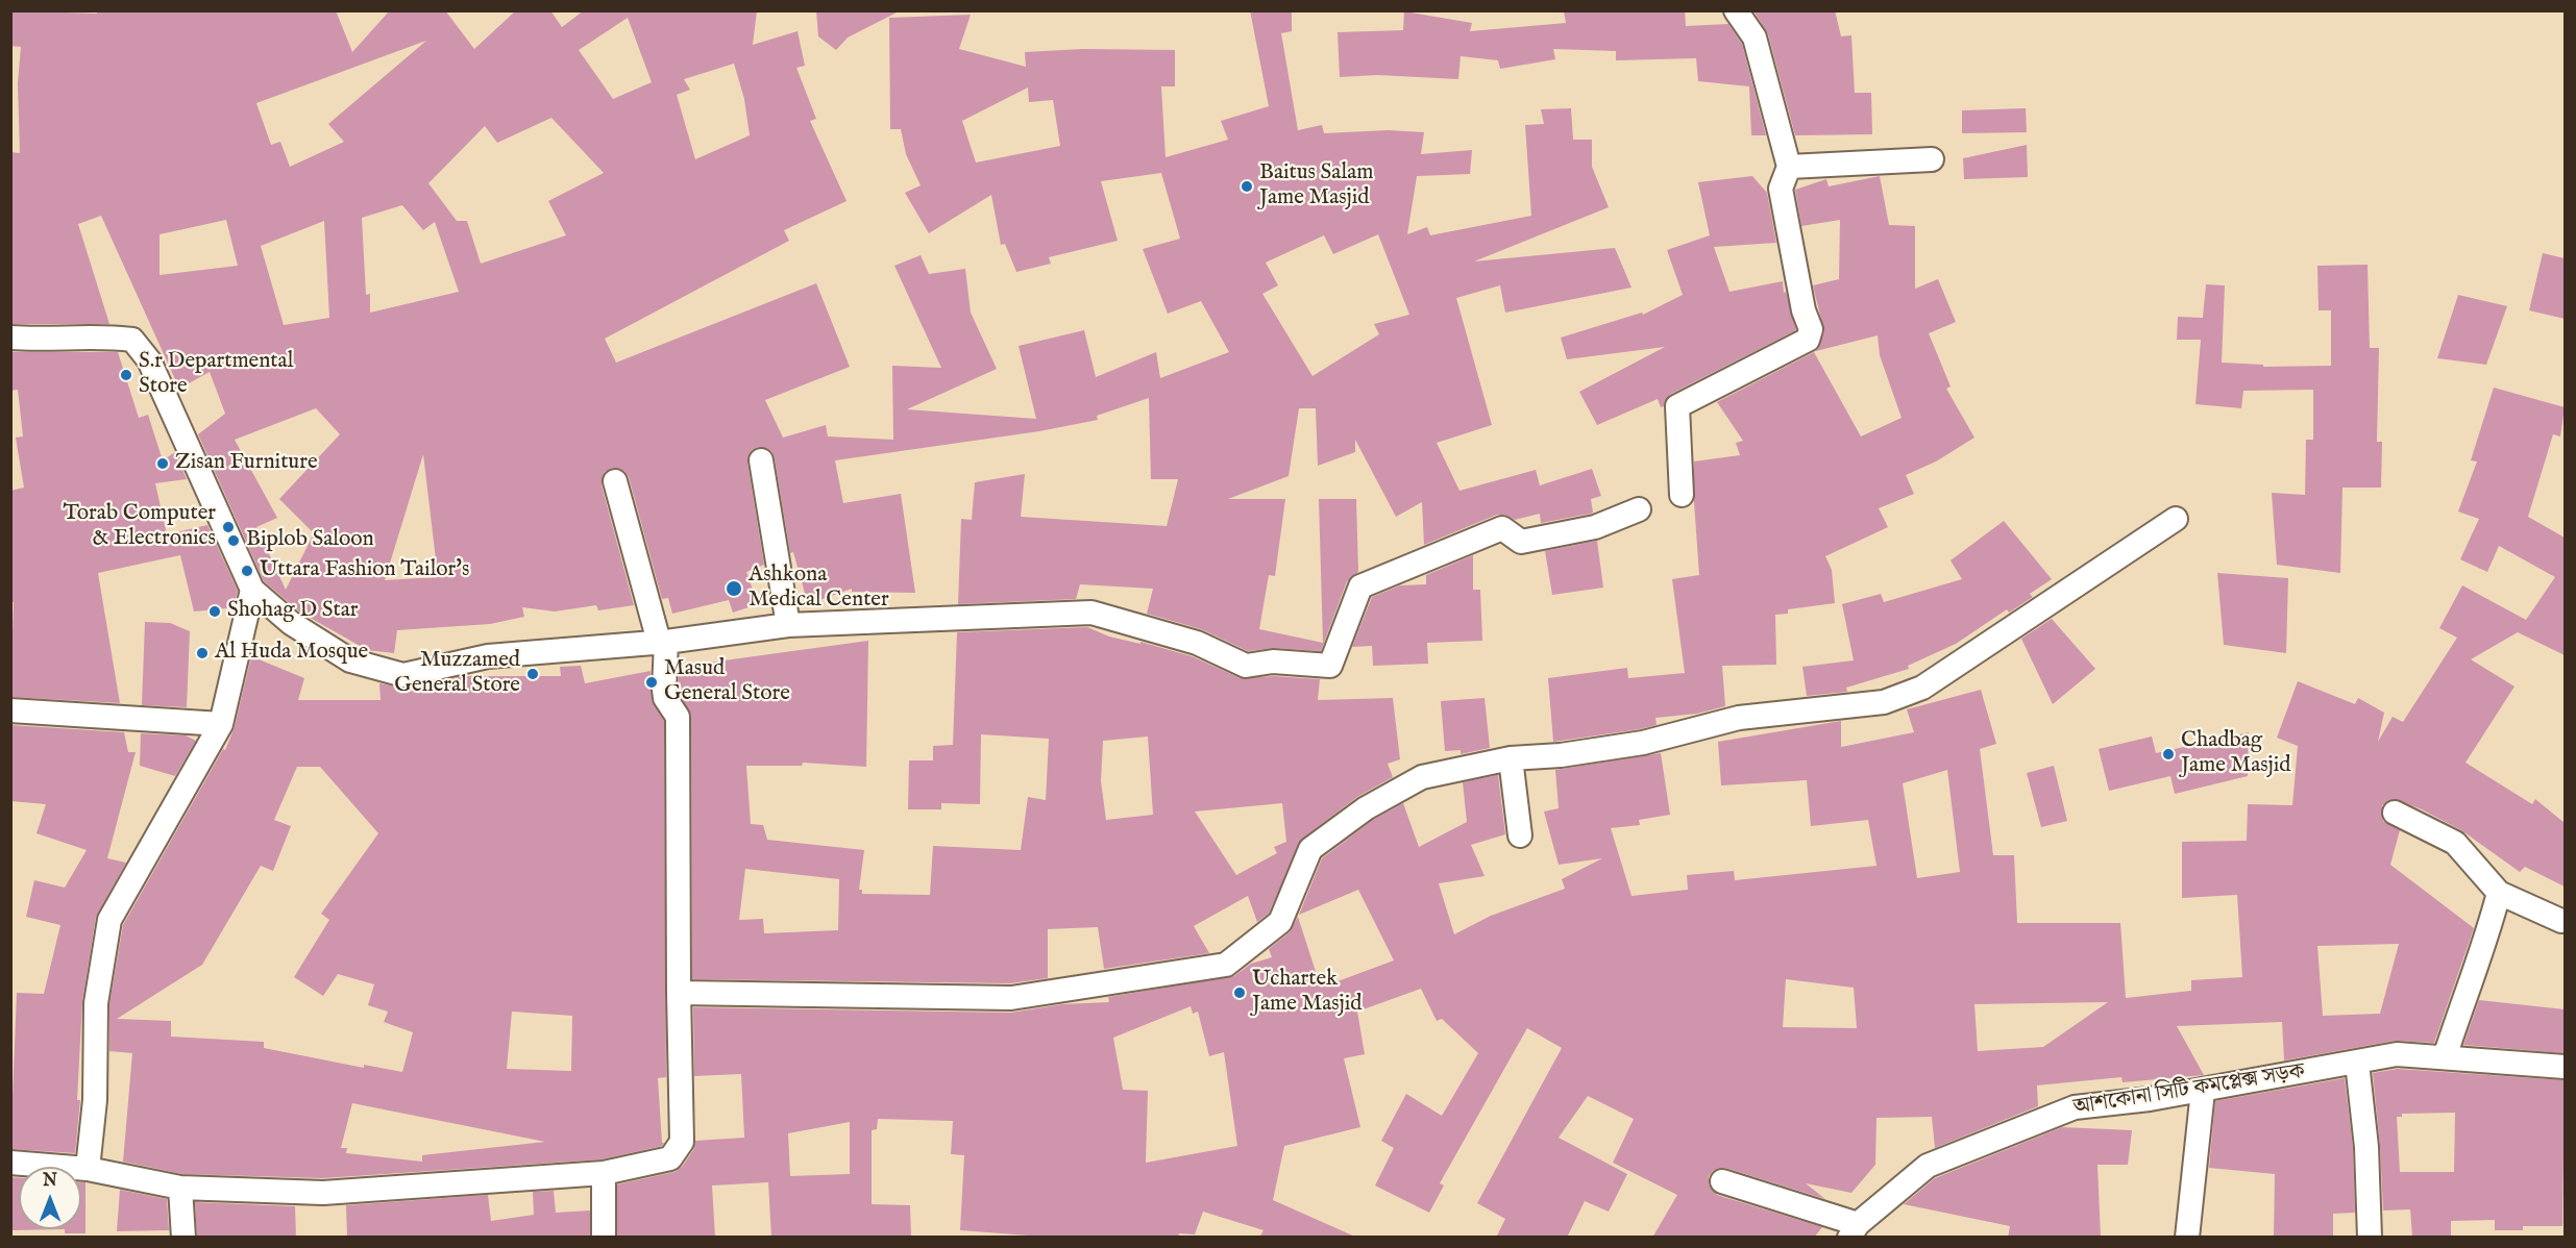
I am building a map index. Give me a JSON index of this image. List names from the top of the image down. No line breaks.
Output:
{"streets":{"street":["আশকোনা সিটি কমপ্লেক্স সড়ক"]},"places":["Baitus Salam Jame Masjid","S.r Departmental Store","Zisan Furniture","Torab Computer & Electronics","Biplob Saloon","Uttara Fashion Tailor's","Ashkona Medical Center","Shohag D Star","Al Huda Mosque","Muzzamed General Store","Masud General Store","Chadbag Jame Masjid","Uchartek Jame Masjid"],"north":"top"}
